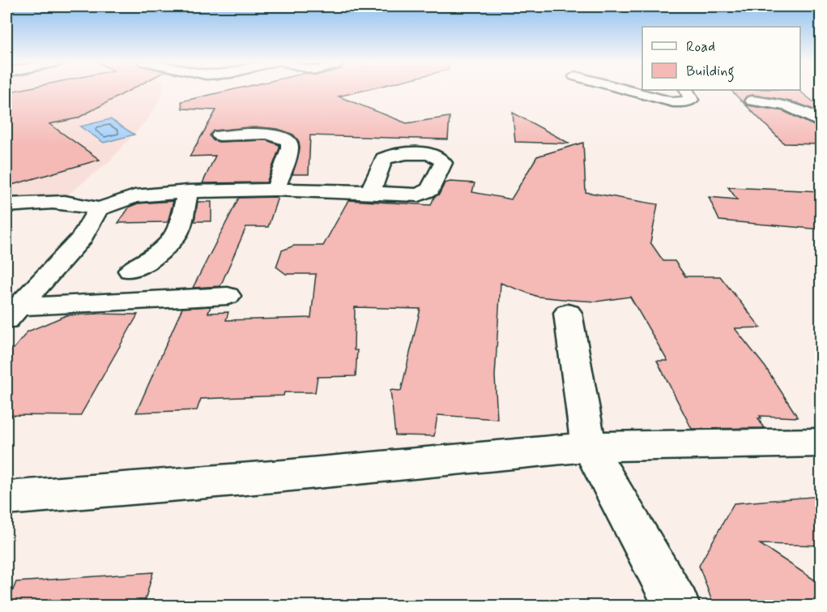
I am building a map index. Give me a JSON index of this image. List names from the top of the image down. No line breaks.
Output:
{"legend":["Road","Building"]}
